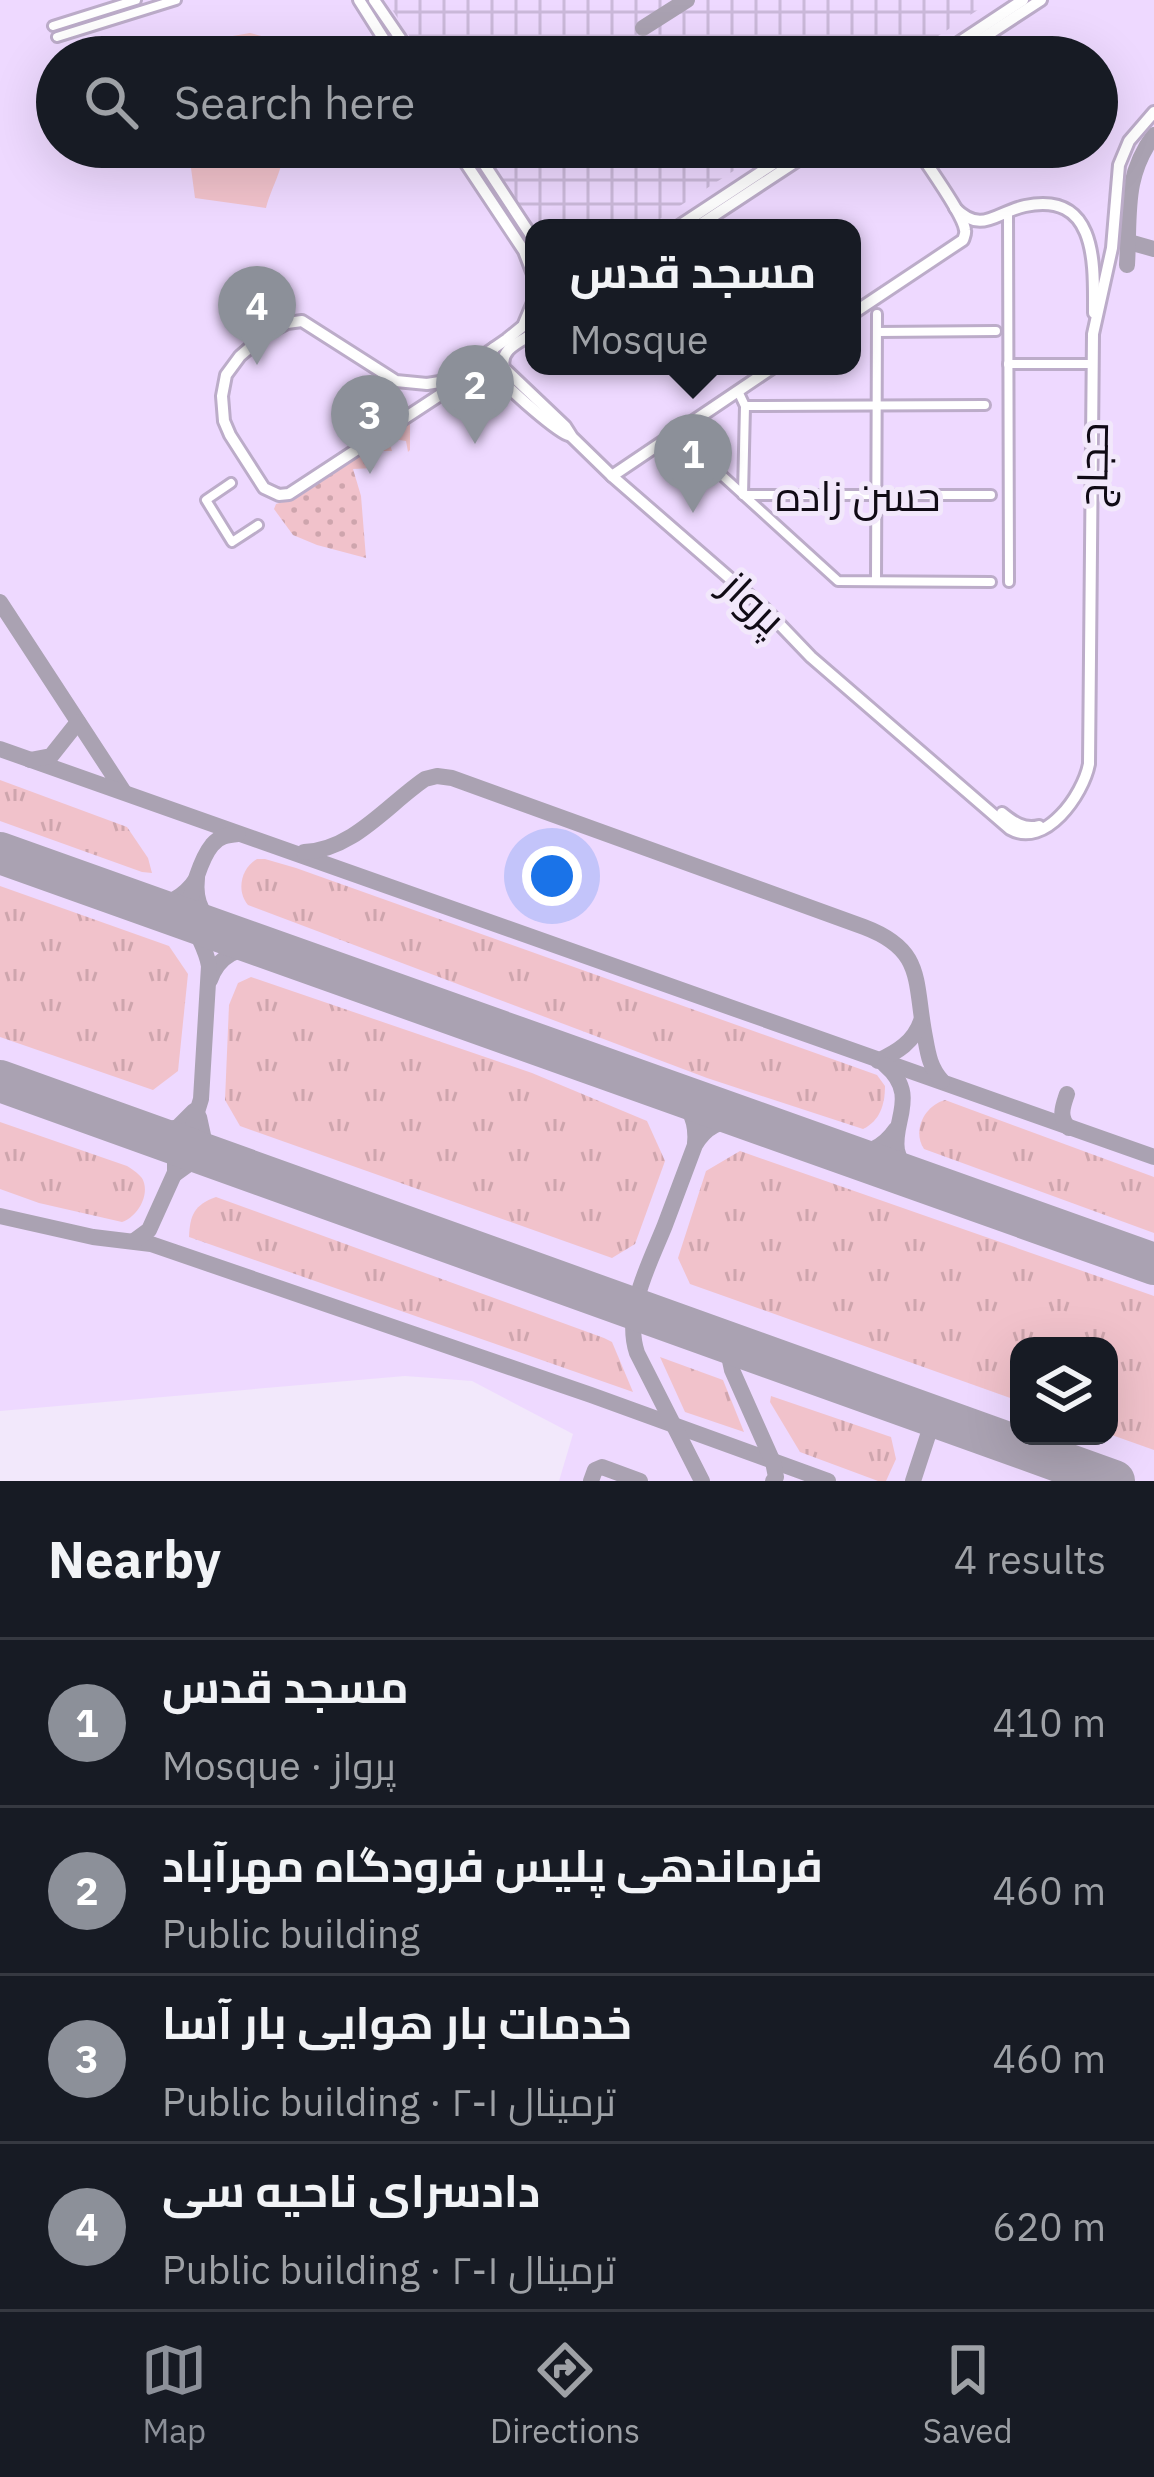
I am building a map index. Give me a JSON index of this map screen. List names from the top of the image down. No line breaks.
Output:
{"streets":{"main road":["حجاج","پرواز"],"street":["حسن زاده"]},"crossings":[["حجاج","پرواز"]],"page":{"search":"Search here","popup":["مسجد قدس","Mosque"],"pins":["4","2","3","1"],"heading":["Nearby","4 results"],"list":[{"mark":"1","name":"مسجد قدس","note":"Mosque · پرواز","value":"410 m"},{"mark":"2","name":"فرماندهی پلیس فرودگاه مهرآباد","note":"Public building","value":"460 m"},{"mark":"3","name":"خدمات بار هوایی بار آسا","note":"Public building · ترمینال ۱-۲","value":"460 m"},{"mark":"4","name":"دادسرای ناحیه سی","note":"Public building · ترمینال ۱-۲","value":"620 m"}],"nav":["Map","Directions","Saved"]}}
